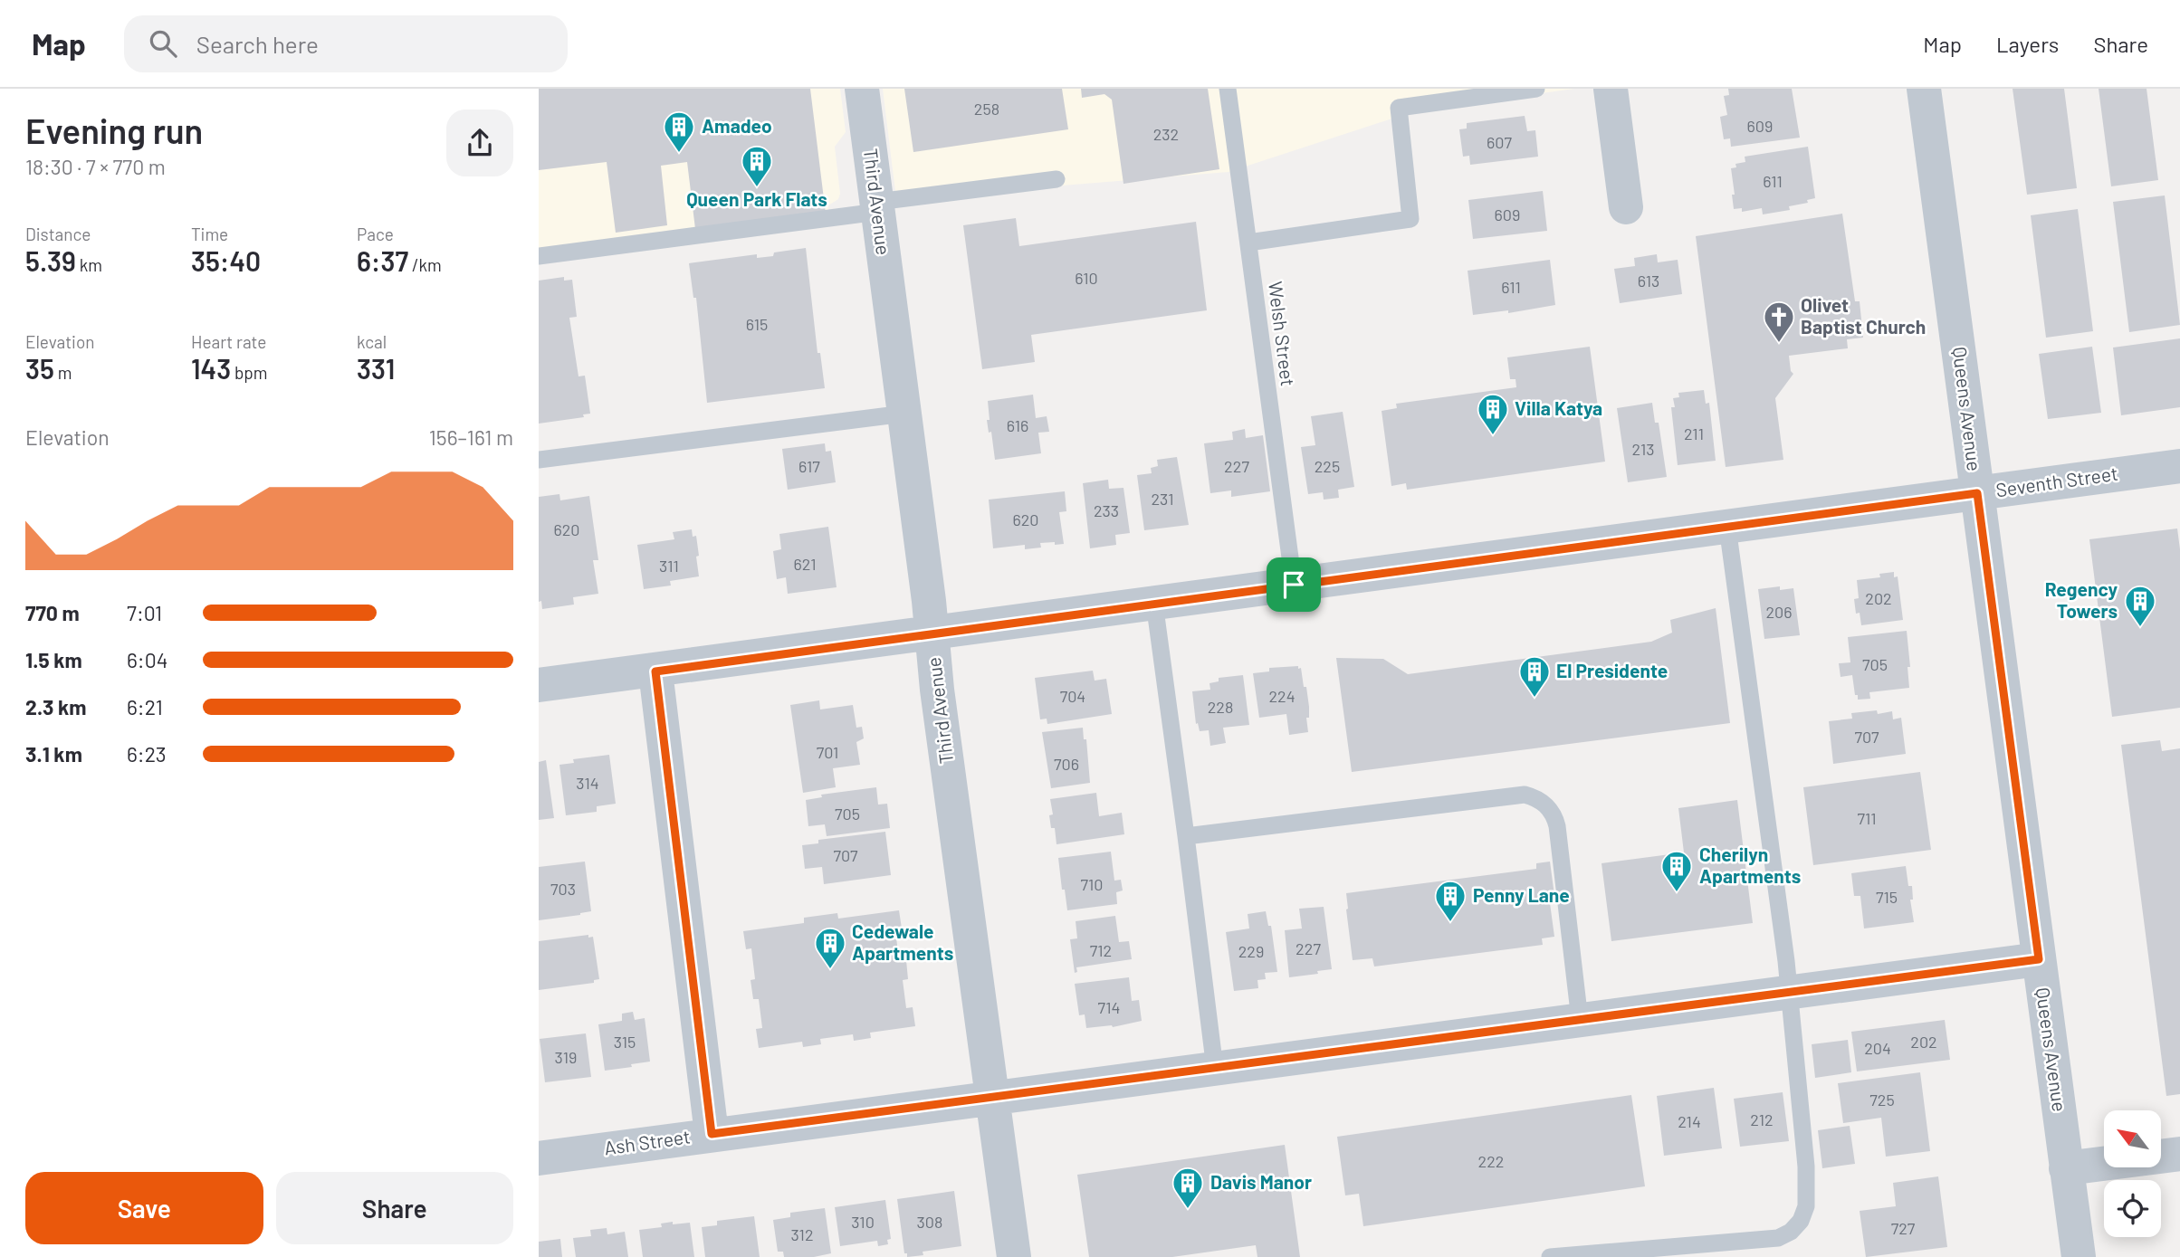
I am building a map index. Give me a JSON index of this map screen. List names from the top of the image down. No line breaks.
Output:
{"streets":{"street":["Third Avenue","Queens Avenue","Seventh Street","Ash Street"],"lane":["Welsh Street"]},"crossings":[["Third Avenue","Seventh Street"],["Third Avenue","Ash Street"],["Welsh Street","Seventh Street"],["Queens Avenue","Seventh Street"],["Queens Avenue","Ash Street"]],"places":{"building":["Amadeo","Queen Park Flats","Villa Katya","Regency Towers","El Presidente","Cherilyn Apartments","Penny Lane","Cedewale Apartments","Davis Manor"],"church":["Olivet Baptist Church"]},"house_numbers":["258","609","232","607","611","609","610","613","611","615","616","211","213","617","227","225","231","233","620","620","621","311","202","206","705","704","224","228","707","701","706","314","705","711","707","710","703","715","227","712","229","714","315","202","204","319","725","212","214","222","310","308","727","312"],"north":"top left","page":{"header":"Map","search":"Search here","nav":["Map","Layers","Share"],"heading":["Evening run","18:30 · 7 × 770 m"],"stats":[["Distance","5.39 km"],["Time","35:40"],["Pace","6:37 /km"],["Elevation","35 m"],["Heart rate","143 bpm"],["kcal","331"]],"chart":["Elevation","156–161 m"],"list":[{"name":"770 m","note":"7:01"},{"name":"1.5 km","note":"6:04"},{"name":"2.3 km","note":"6:21"},{"name":"3.1 km","note":"6:23"}],"buttons":["Save","Share"]}}
